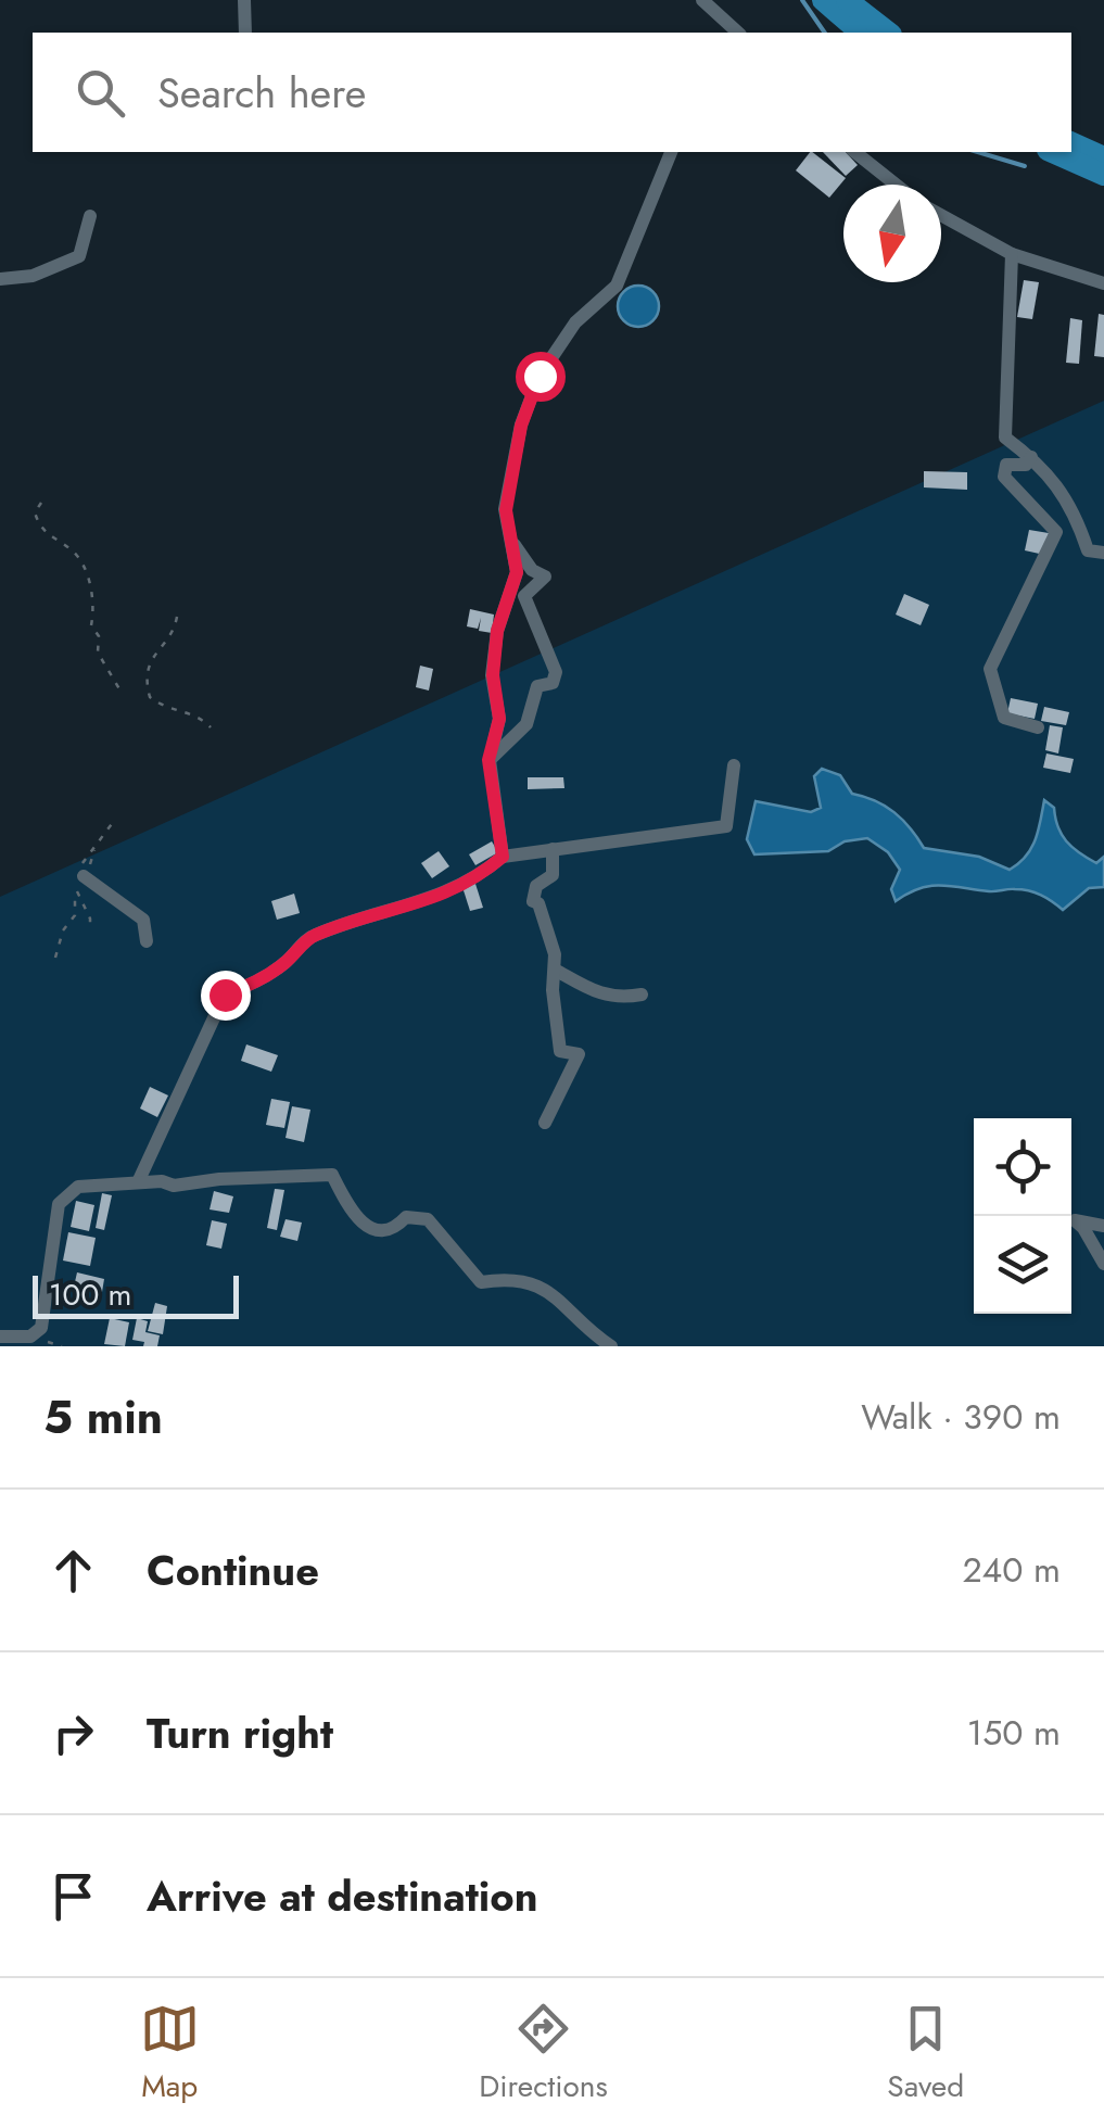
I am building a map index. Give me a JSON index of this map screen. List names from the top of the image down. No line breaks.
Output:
{"scale_bar":"100 m","north":"bottom","page":{"search":"Search here","scale":"100 m","heading":["5 min","Walk · 390 m"],"list":[["Continue","240 m"],["Turn right","150 m"],"Arrive at destination"],"nav":["Map","Directions","Saved"]}}
